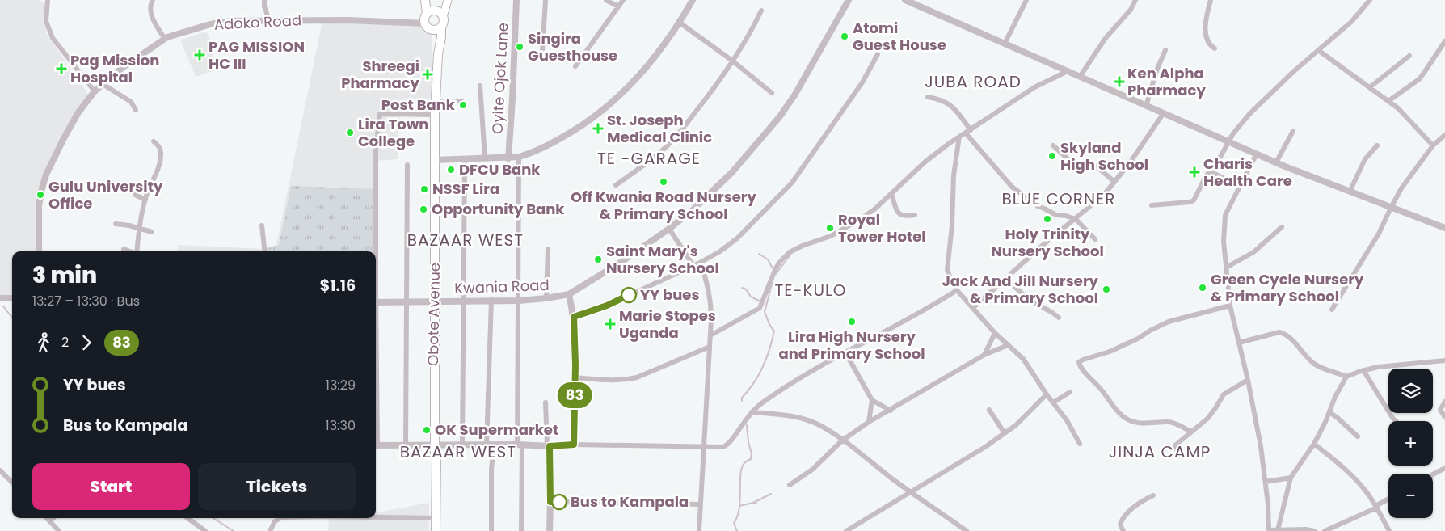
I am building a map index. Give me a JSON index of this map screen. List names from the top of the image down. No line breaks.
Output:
{"streets":{"main road":["Obote Avenue"],"street":["Adoko Road","Oyite Ojok Lane","Kwania Road"]},"crossings":[["Adoko Road","Obote Avenue"],["Kwania Road","Obote Avenue"]],"districts":["JUBA ROAD","TE -GARAGE","BLUE CORNER","BAZAAR WEST","TE-KULO","BAZAAR WEST","JINJA CAMP"],"places":{"other":["Atomi Guest House","Singira Guesthouse","Post Bank","Lira Town College","Skyland High School","DFCU Bank","Off Kwania Road Nursery & Primary School","NSSF Lira","Gulu University Office","Opportunity Bank","Holy Trinity Nursery School","Royal Tower Hotel","Saint Mary's Nursery School","Green Cycle Nursery & Primary School","Jack And Jill Nursery & Primary School","YY bues","Lira High Nursery and Primary School","OK Supermarket","Bus to Kampala"],"health":["PAG MISSION HC III","Pag Mission Hospital","Shreegi Pharmacy","Ken Alpha Pharmacy","St. Joseph Medical Clinic","Charis Health Care","Marie Stopes Uganda"]},"lines":["bus line 83"],"page":{"on_map":"83","heading":["3 min","13:27 – 13:30 · Bus","$1.16"],"legs":["2","83"],"list":[{"name":"YY bues","value":"13:29"},{"name":"Bus to Kampala","value":"13:30"}],"map_buttons":["+","−"],"buttons":["Start","Tickets"]}}
